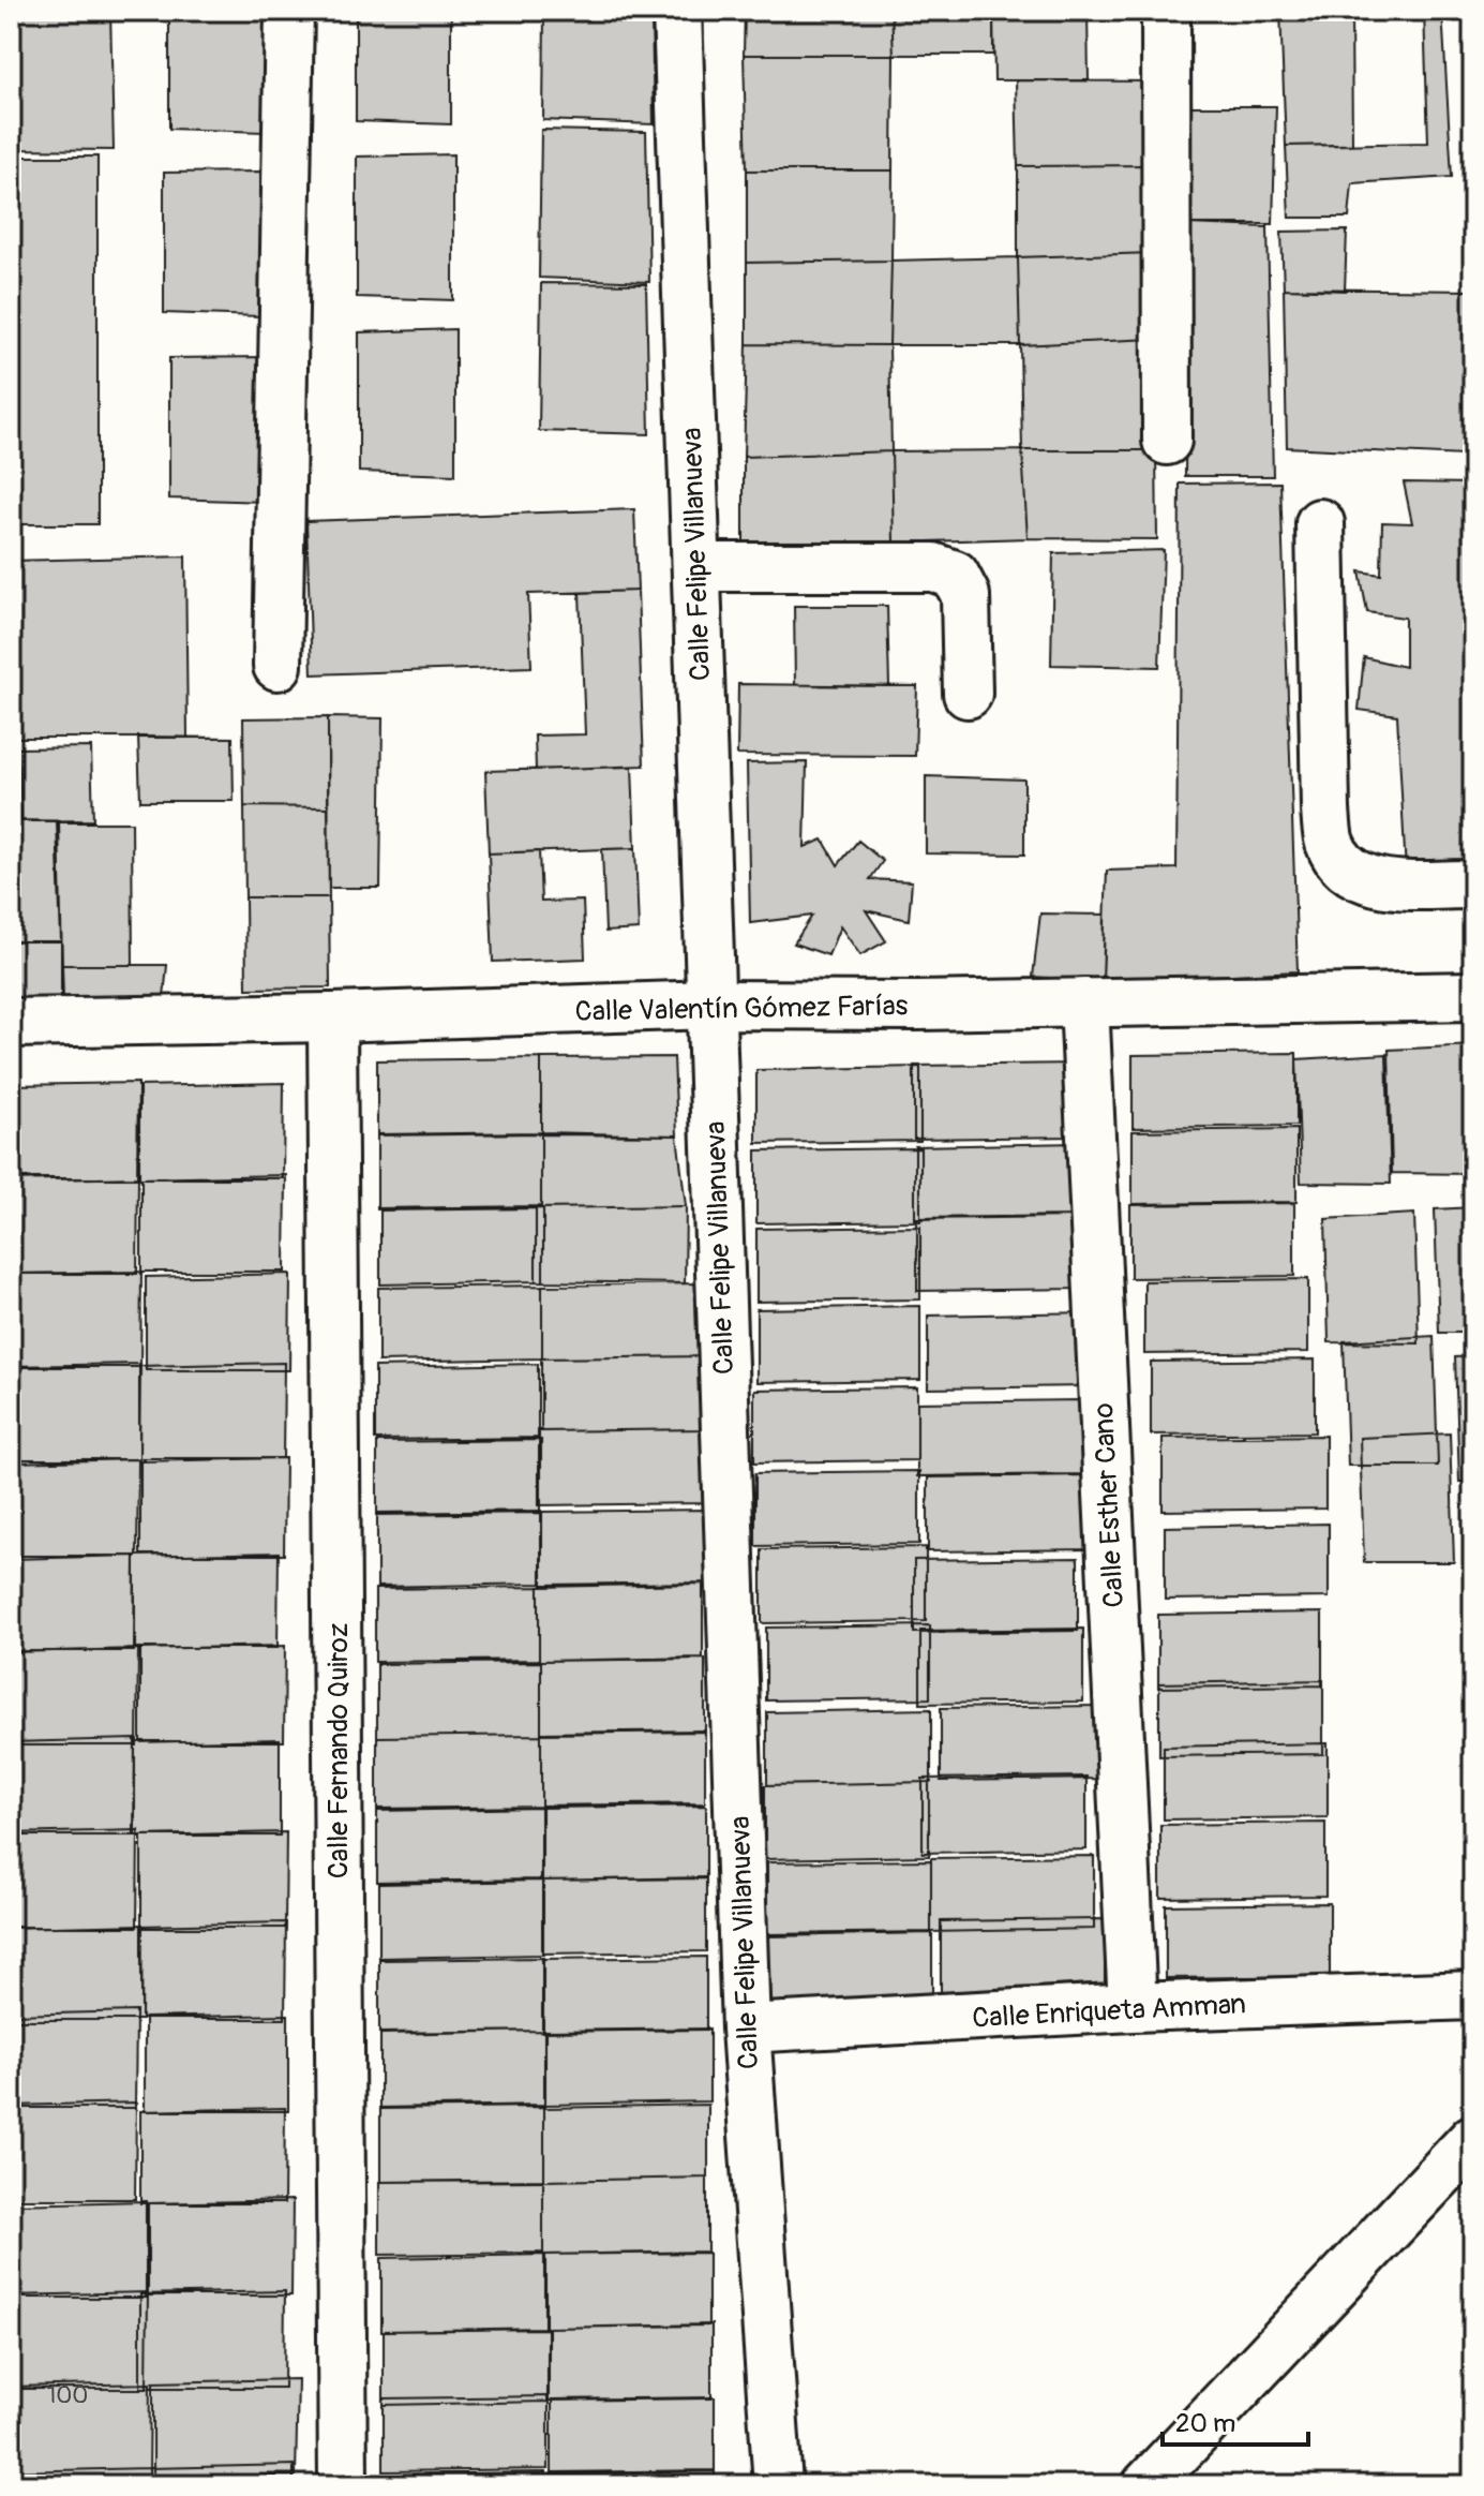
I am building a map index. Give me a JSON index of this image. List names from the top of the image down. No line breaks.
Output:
{"streets":{"street":["Calle Felipe Villanueva","Calle Valentín Gómez Farías","Calle Esther Cano","Calle Fernando Quiroz","Calle Enriqueta Amman"]},"crossings":[["Calle Felipe Villanueva","Calle Valentín Gómez Farías"],["Calle Felipe Villanueva","Calle Enriqueta Amman"],["Calle Valentín Gómez Farías","Calle Esther Cano"],["Calle Valentín Gómez Farías","Calle Fernando Quiroz"],["Calle Esther Cano","Calle Enriqueta Amman"]],"house_numbers":["100"],"scale_bar":"20 m"}
